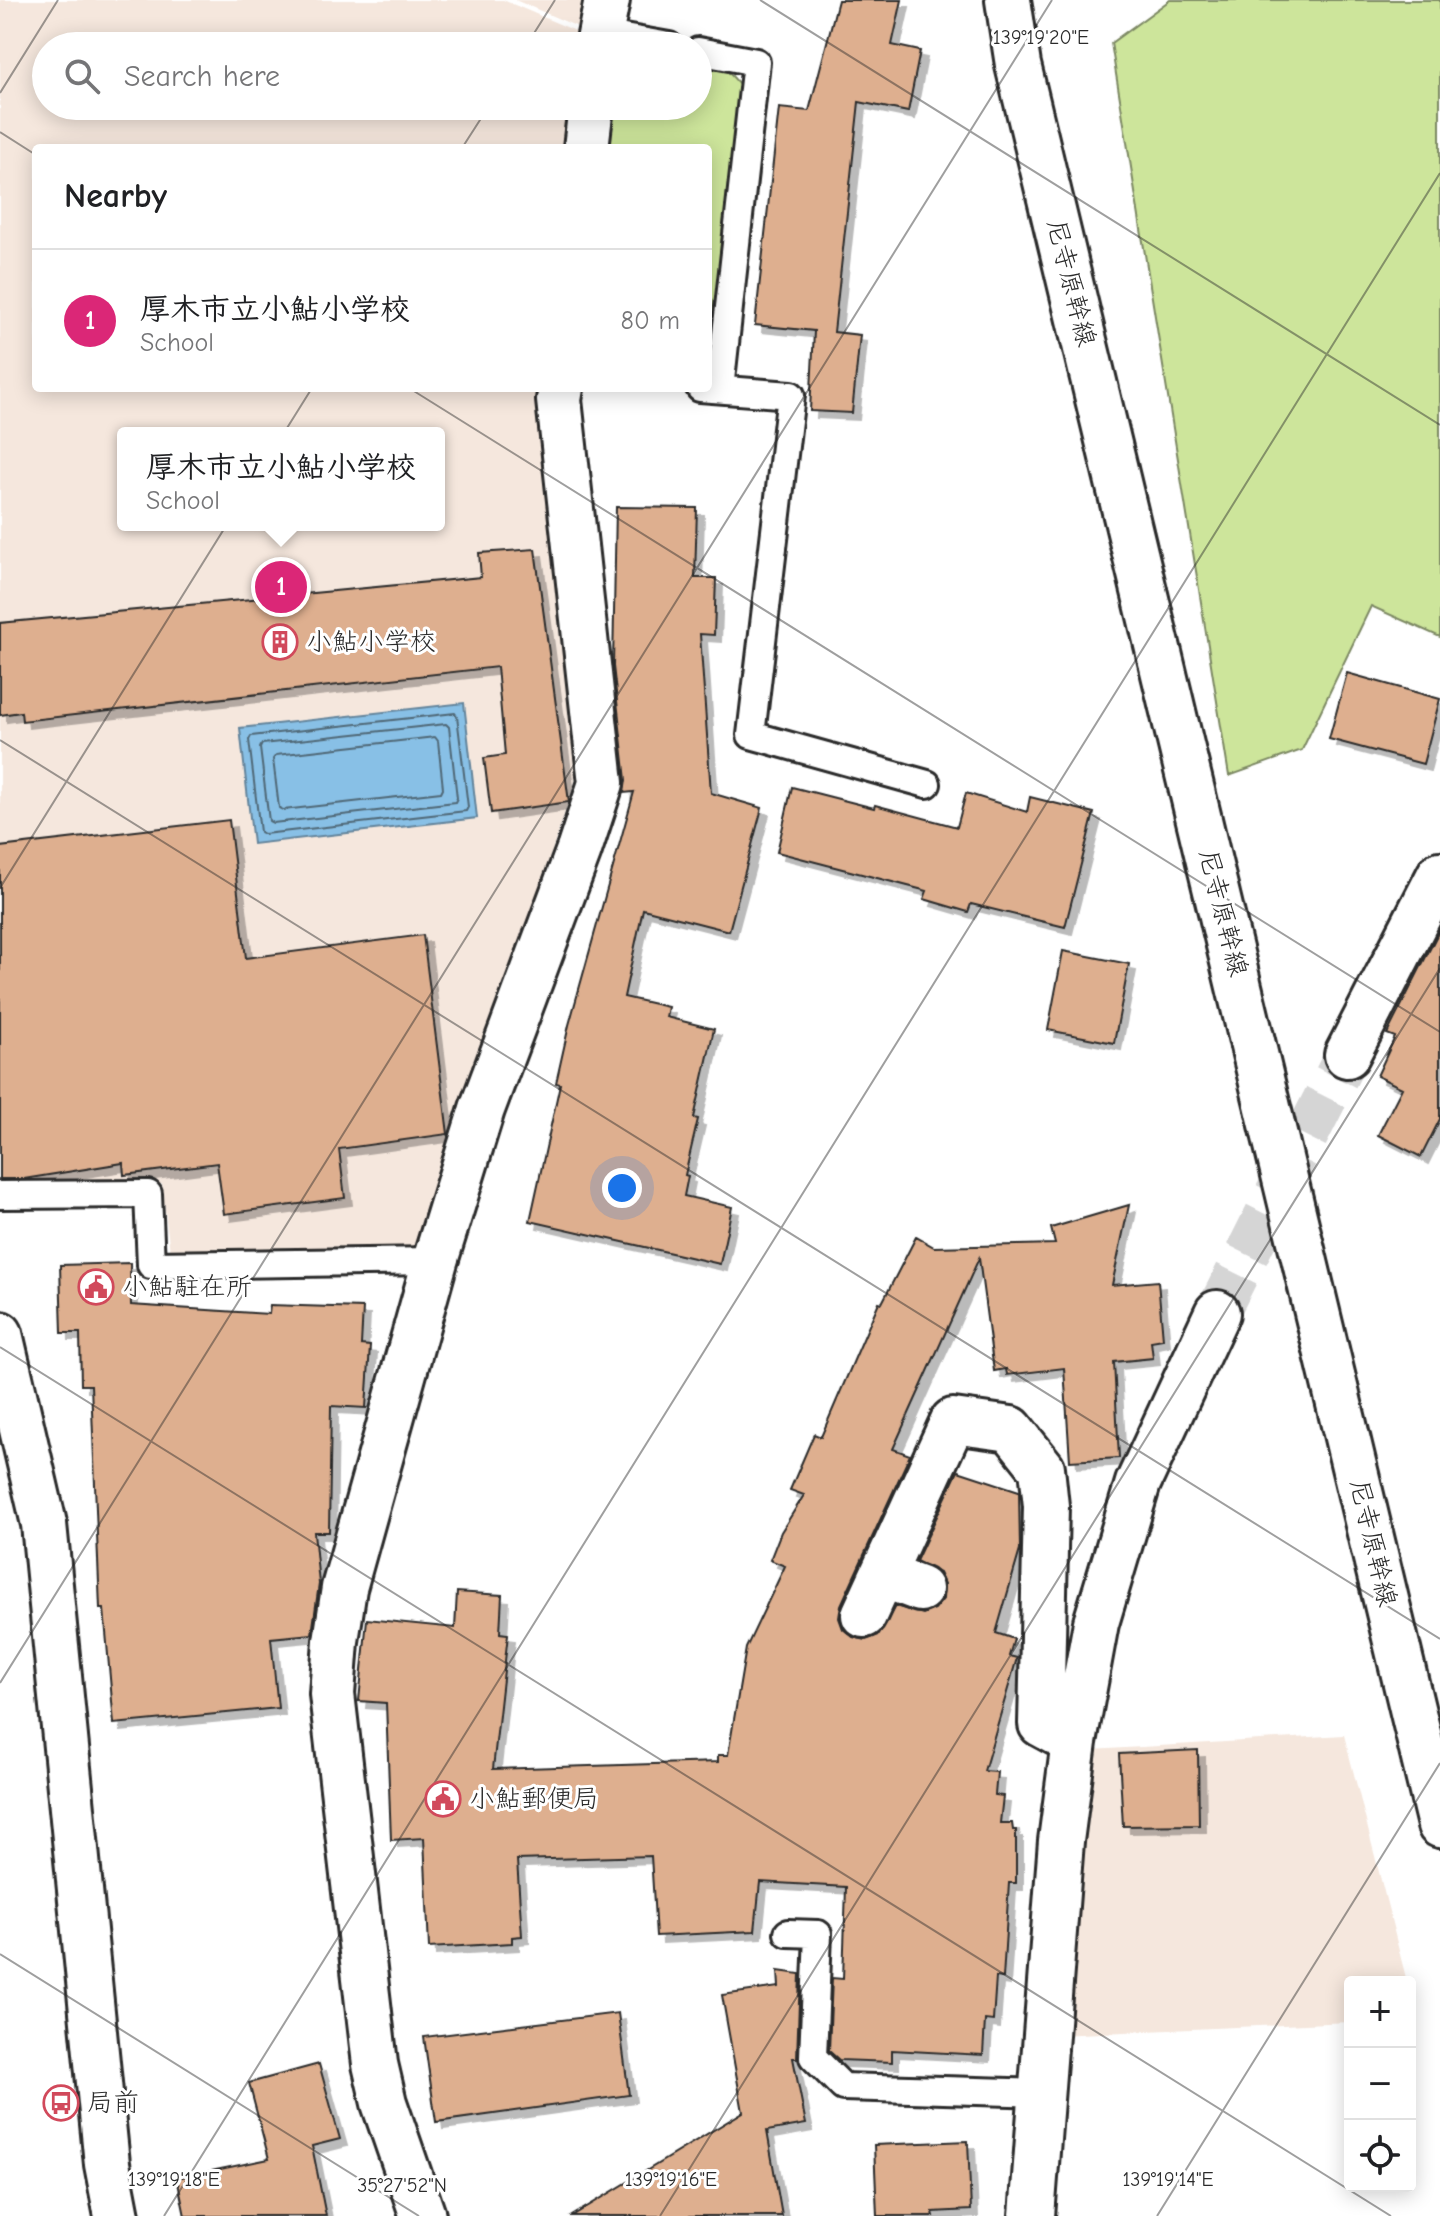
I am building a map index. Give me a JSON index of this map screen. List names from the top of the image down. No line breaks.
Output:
{"streets":{"street":["尼寺原幹線"]},"places":{"building":["小鮎小学校"],"public building":["小鮎駐在所","小鮎郵便局"],"bus stop":["局前"]},"page":{"search":"Search here","heading":"Nearby","list":[{"mark":"1","name":"厚木市立小鮎小学校","note":"School","value":"80 m"}],"popup":["厚木市立小鮎小学校","School"],"pins":"1","map_buttons":["+","−"]},"coordinates":["139°19'20\"E","139°19'18\"E","139°19'16\"E","139°19'14\"E","35°27'52\"N"]}
